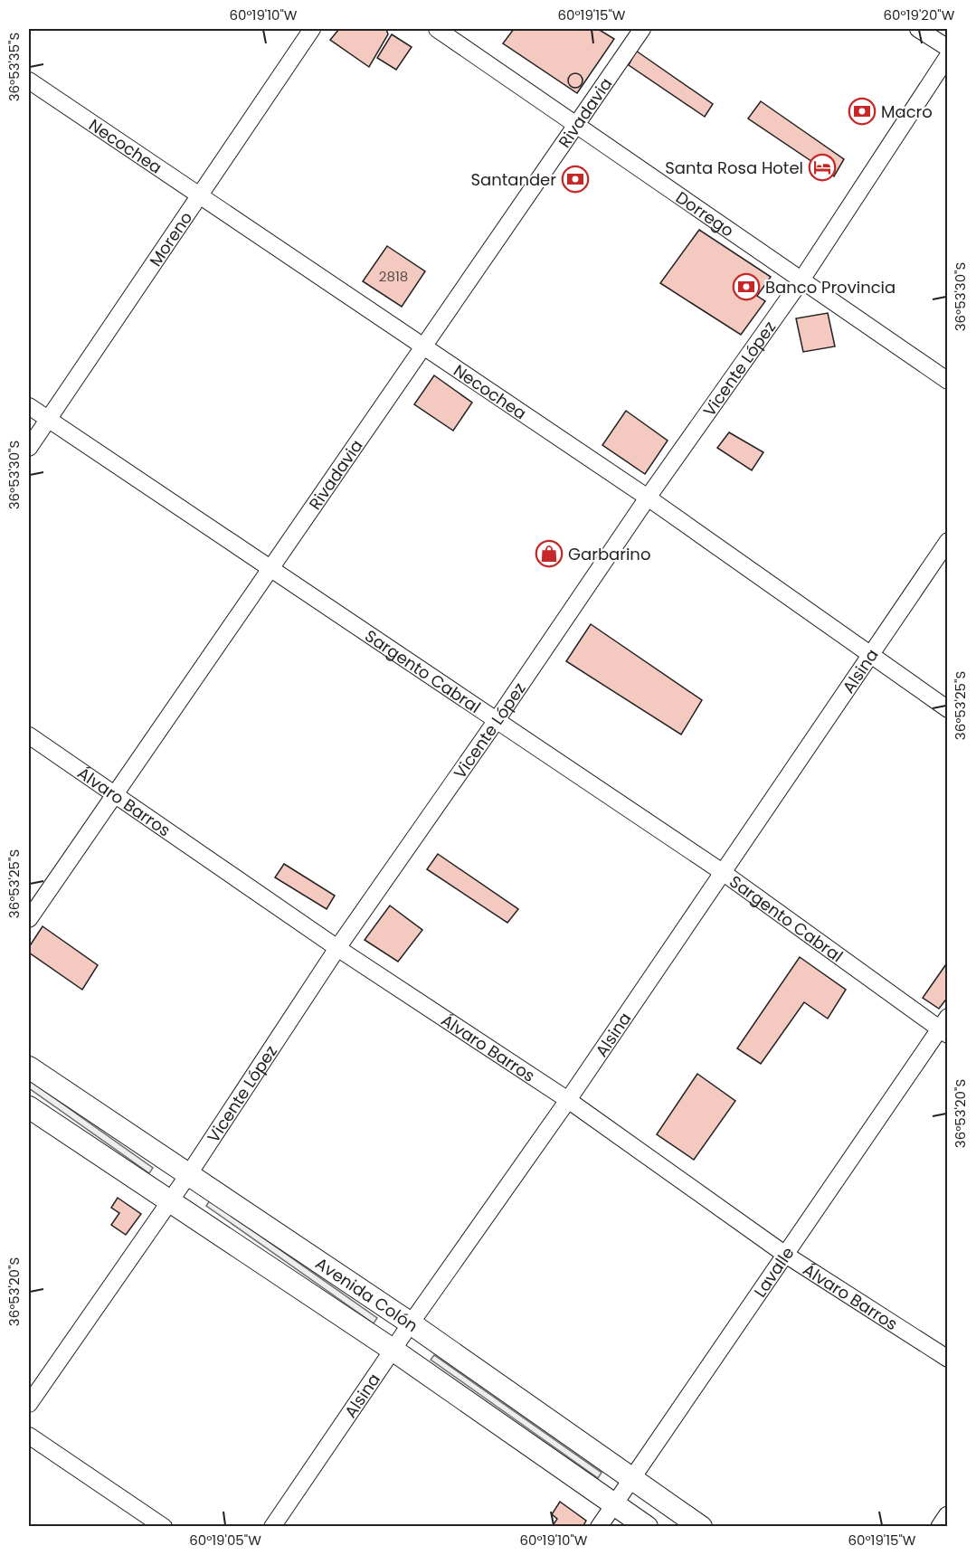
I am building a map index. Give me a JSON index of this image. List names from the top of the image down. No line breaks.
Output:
{"streets":{"main road":["Avenida Colón"],"street":["Rivadavia","Necochea","Dorrego","Moreno","Vicente López","Sargento Cabral","Alsina","Álvaro Barros","Lavalle"]},"crossings":[["Rivadavia","Necochea"],["Rivadavia","Dorrego"],["Rivadavia","Sargento Cabral"],["Rivadavia","Álvaro Barros"],["Necochea","Moreno"],["Necochea","Vicente López"],["Necochea","Alsina"],["Dorrego","Vicente López"],["Moreno","Sargento Cabral"],["Vicente López","Sargento Cabral"],["Vicente López","Álvaro Barros"],["Vicente López","Avenida Colón"],["Sargento Cabral","Alsina"],["Sargento Cabral","Lavalle"],["Alsina","Álvaro Barros"],["Alsina","Avenida Colón"],["Álvaro Barros","Lavalle"],["Lavalle","Avenida Colón"]],"places":{"bank":["Macro","Santander","Banco Provincia"],"hotel":["Santa Rosa Hotel"],"shop":["Garbarino"]},"house_numbers":["2818"],"coordinates":["60°19'10\"W","60°19'15\"W","60°19'20\"W","36°53'35\"S","36°53'30\"S","36°53'25\"S","36°53'20\"S","60°19'05\"W"]}
